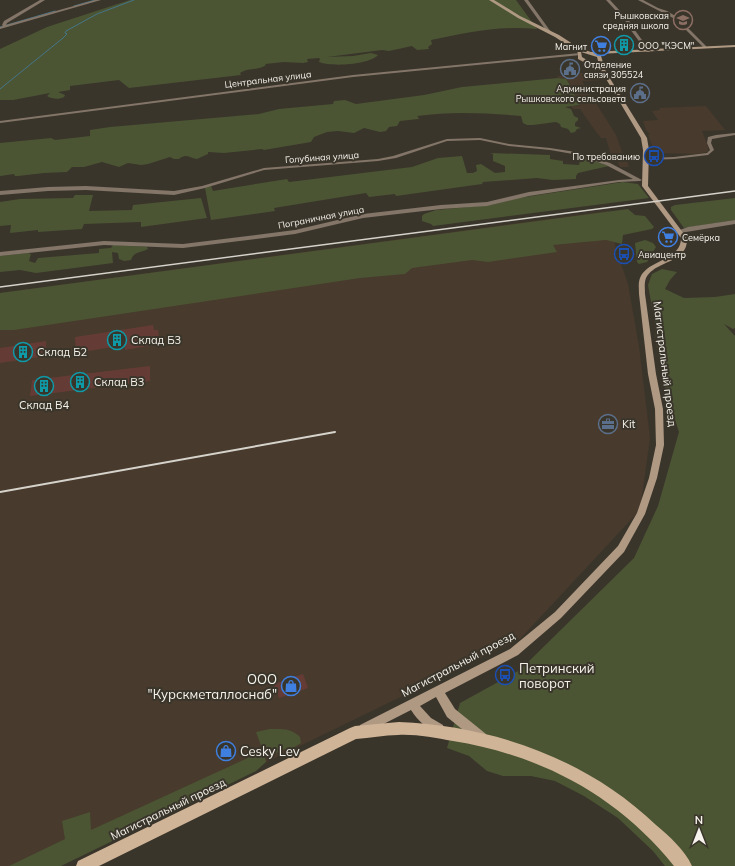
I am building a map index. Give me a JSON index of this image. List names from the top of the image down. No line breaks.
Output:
{"streets":{"main road":["Магистральный проезд"],"street":["Центральная улица","Голубиная улица","Пограничная улица"]},"crossings":[["Голубиная улица","Пограничная улица"]],"places":{"school or university":["Рышковская средняя школа"],"building":["ООО \"КЭСМ\"","Склад Б3","Склад Б2","Склад В3","Склад В4"],"supermarket":["Магнит","Семёрка"],"public building":["Отделение связи 305524","Администрация Рышковского сельсовета"],"bus stop":["По требованию","Авиацентр","Петринский поворот"],"office":["Kit"],"shop":["ООО \"Курскметаллоснаб\"","Cesky Lev"]},"north":"top"}
